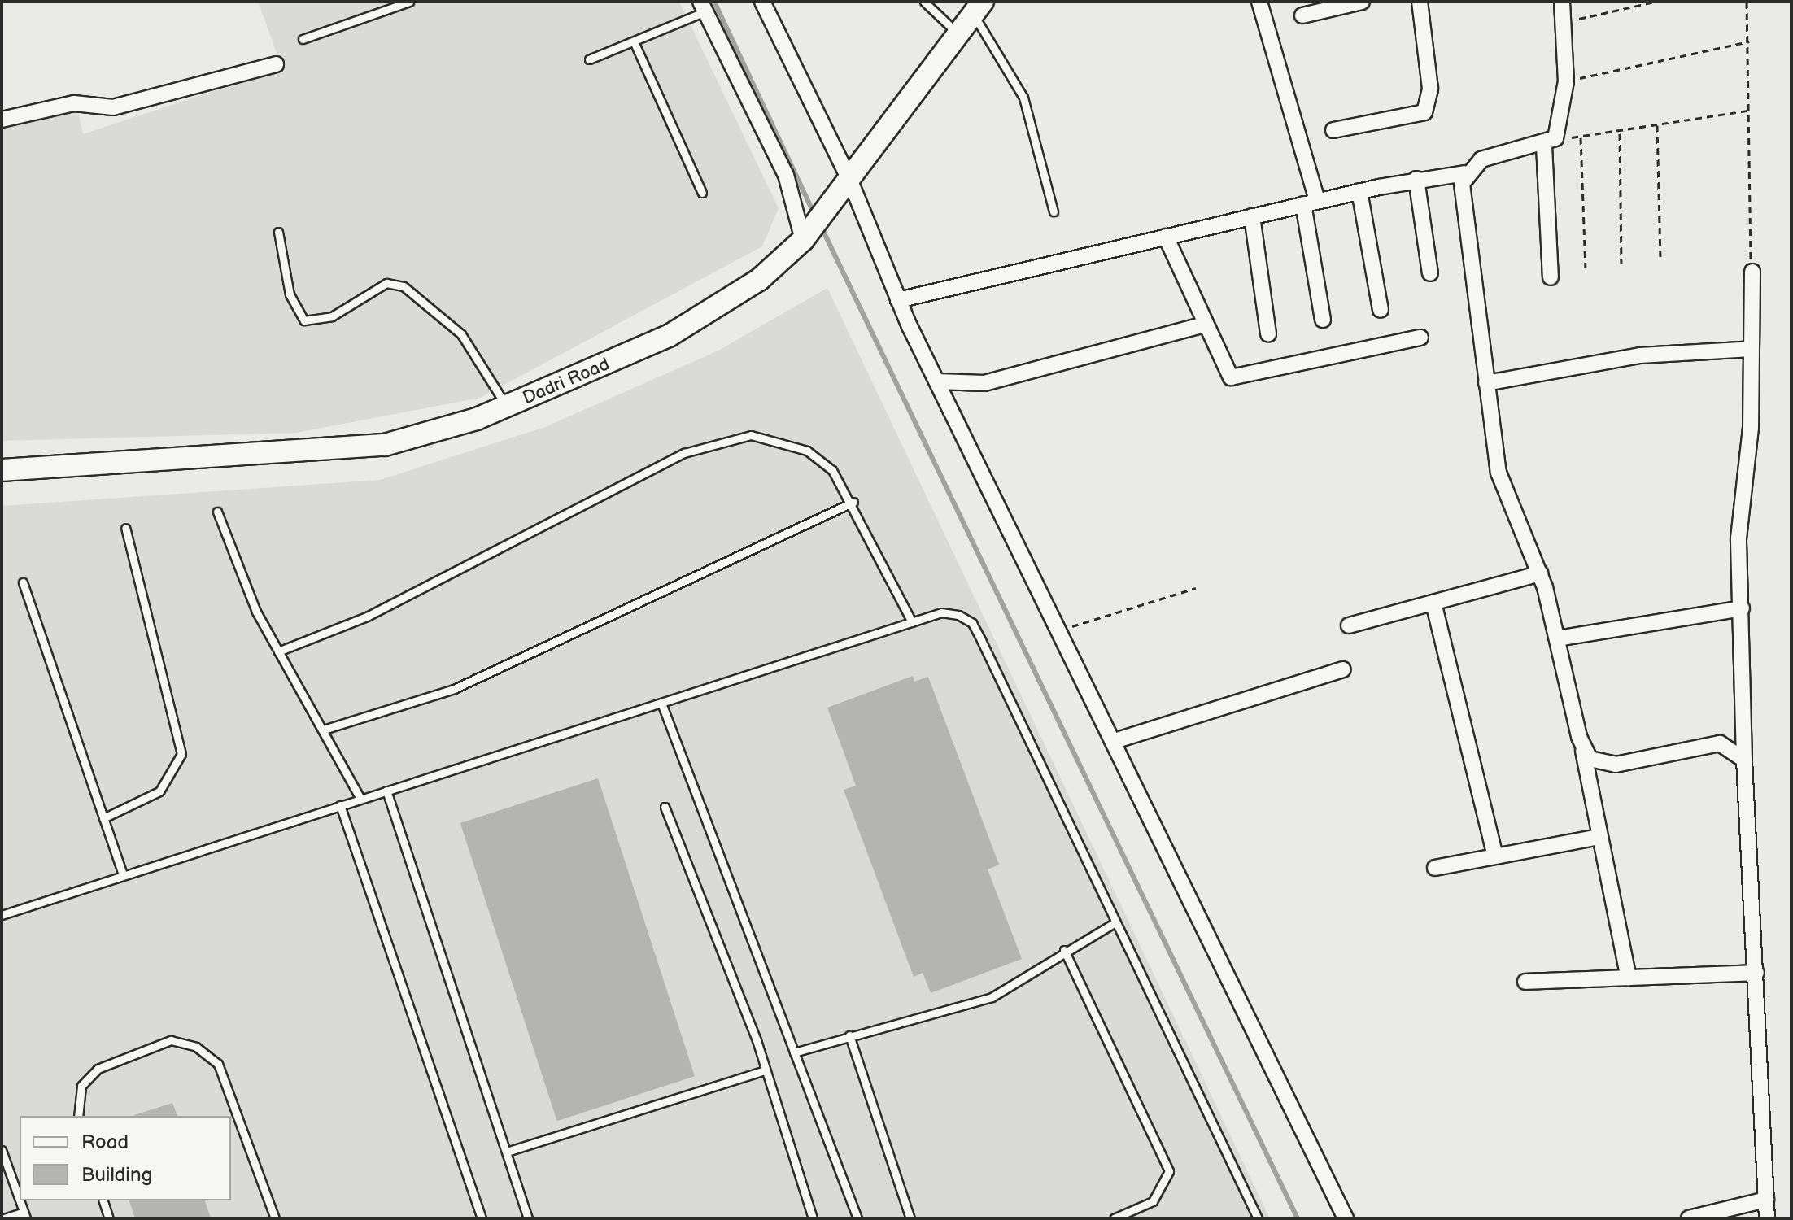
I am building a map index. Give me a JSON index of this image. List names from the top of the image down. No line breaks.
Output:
{"streets":{"main road":["Dadri Road"]},"legend":["Road","Building"]}
